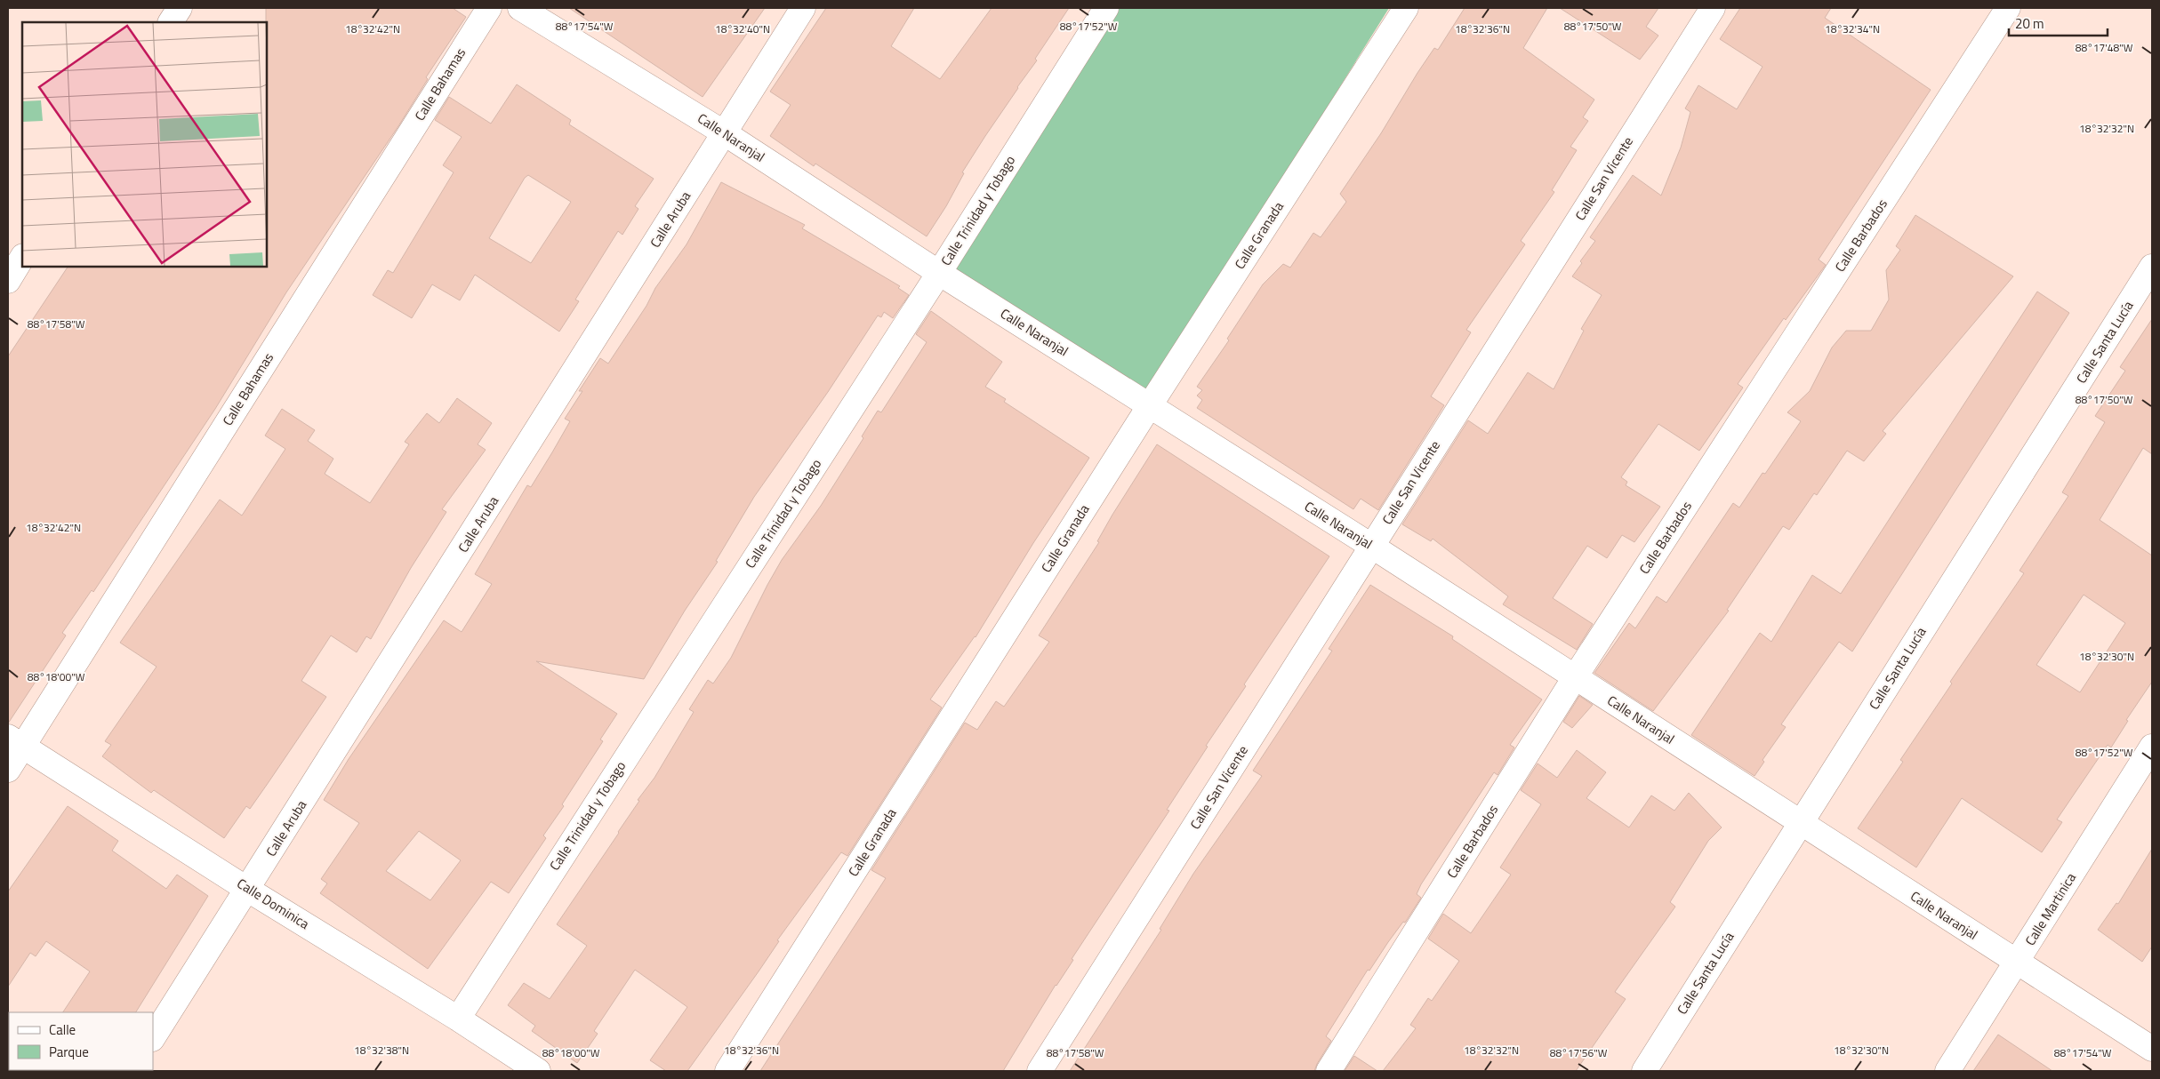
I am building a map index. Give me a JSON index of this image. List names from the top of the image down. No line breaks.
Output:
{"streets":{"street":["Calle Bahamas","Calle Naranjal","Calle San Vicente","Calle Trinidad y Tobago","Calle Aruba","Calle Granada","Calle Barbados","Calle Santa Lucía","Calle Dominica","Calle Martinica"]},"crossings":[["Calle Bahamas","Calle Dominica"],["Calle Naranjal","Calle San Vicente"],["Calle Naranjal","Calle Trinidad y Tobago"],["Calle Naranjal","Calle Aruba"],["Calle Naranjal","Calle Granada"],["Calle Naranjal","Calle Barbados"],["Calle Naranjal","Calle Santa Lucía"],["Calle Naranjal","Calle Martinica"],["Calle Trinidad y Tobago","Calle Dominica"],["Calle Aruba","Calle Dominica"]],"legend":["Calle","Parque"],"scale_bar":"20 m","coordinates":["88°17'54\"W","88°17'52\"W","88°17'50\"W","18°32'42\"N","18°32'40\"N","18°32'36\"N","18°32'34\"N","88°17'48\"W","18°32'32\"N","88°17'58\"W","18°32'30\"N","88°18'00\"W","18°32'38\"N","88°17'56\"W"]}
